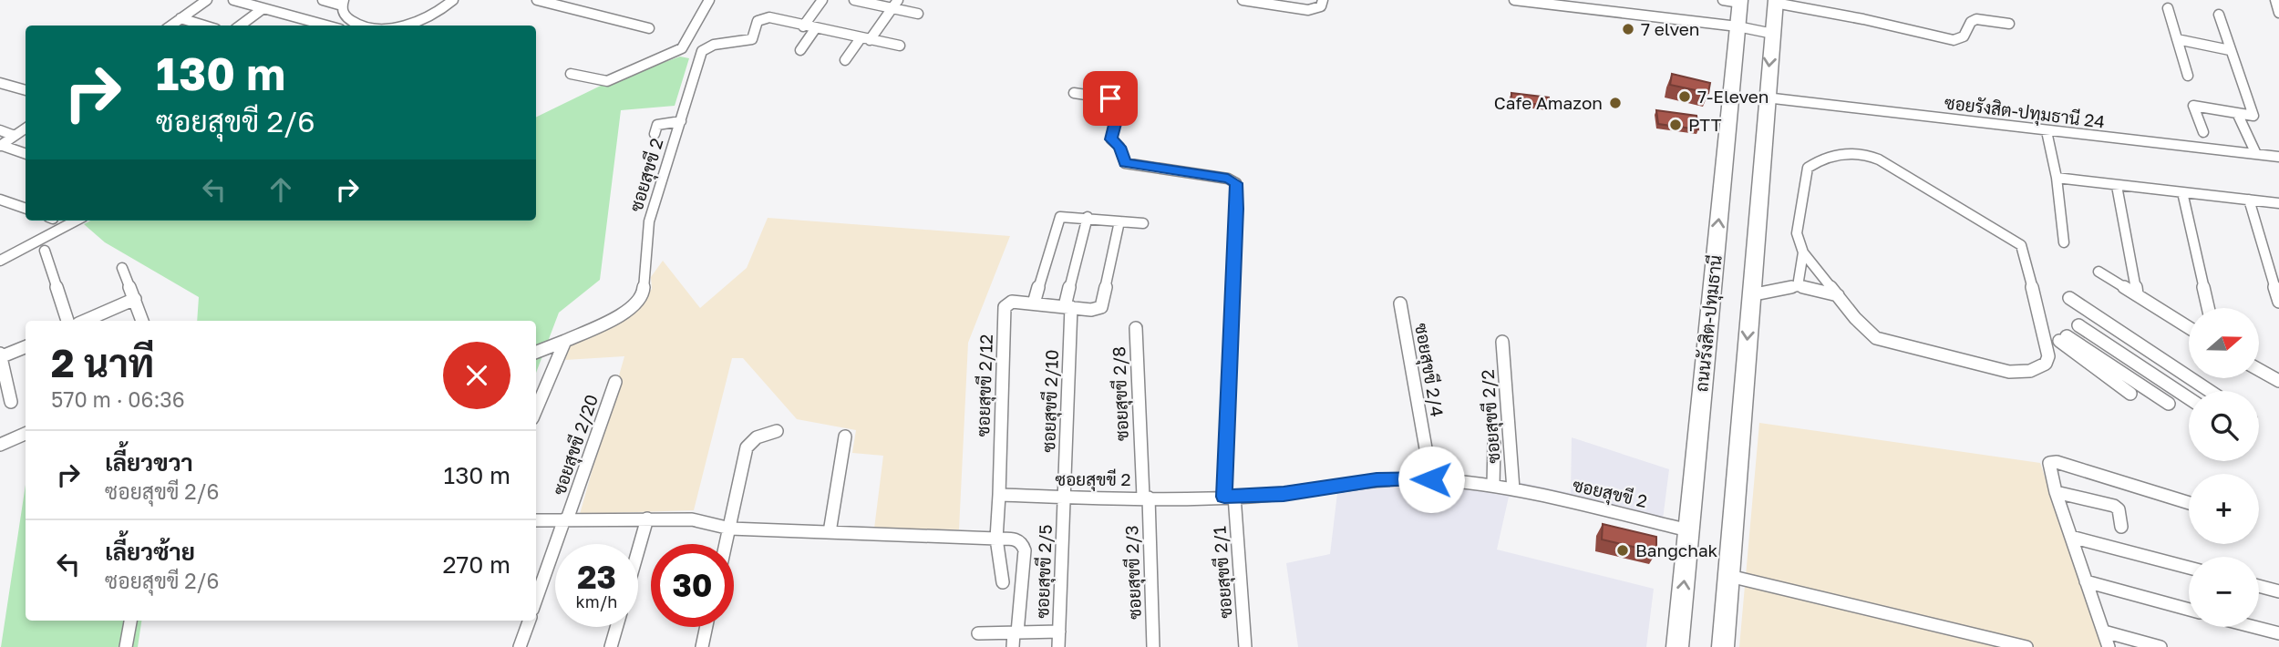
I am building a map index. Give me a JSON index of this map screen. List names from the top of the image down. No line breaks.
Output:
{"streets":{"main road":["ถนนรังสิต-ปทุมธานี"],"street":["ซอยรังสิต-ปทุมธานี 24","ซอยสุขขี 2","ซอยสุขขี 2/4","ซอยสุขขี 2/12","ซอยสุขขี 2/8","ซอยสุขขี 2/10","ซอยสุขขี 2/2","ซอยสุขขี 2/20","ซอยสุขขี 2/5","ซอยสุขขี 2/3","ซอยสุขขี 2/1"]},"crossings":[["ซอยสุขขี 2","ถนนรังสิต-ปทุมธานี"],["ซอยสุขขี 2","ซอยสุขขี 2/4"],["ซอยสุขขี 2","ซอยสุขขี 2/12"],["ซอยสุขขี 2","ซอยสุขขี 2/8"],["ซอยสุขขี 2","ซอยสุขขี 2/10"],["ซอยสุขขี 2","ซอยสุขขี 2/2"],["ซอยสุขขี 2","ซอยสุขขี 2/5"],["ซอยสุขขี 2","ซอยสุขขี 2/3"],["ซอยสุขขี 2","ซอยสุขขี 2/1"],["ซอยสุขขี 2/8","ซอยสุขขี 2/3"],["ซอยสุขขี 2/10","ซอยสุขขี 2/5"]],"places":["7 elven","7-Eleven","Cafe Amazon","PTT","Bangchak"],"north":"right","page":{"turn":["130 m","ซอยสุขขี 2/6"],"map_buttons":["+","−"],"heading":["2 นาที","570 m · 06:36"],"list":[{"name":"เลี้ยวขวา","note":"ซอยสุขขี 2/6","value":"130 m"},{"name":"เลี้ยวซ้าย","note":"ซอยสุขขี 2/6","value":"270 m"}],"speed":"23 km/h","limit":"30"}}
